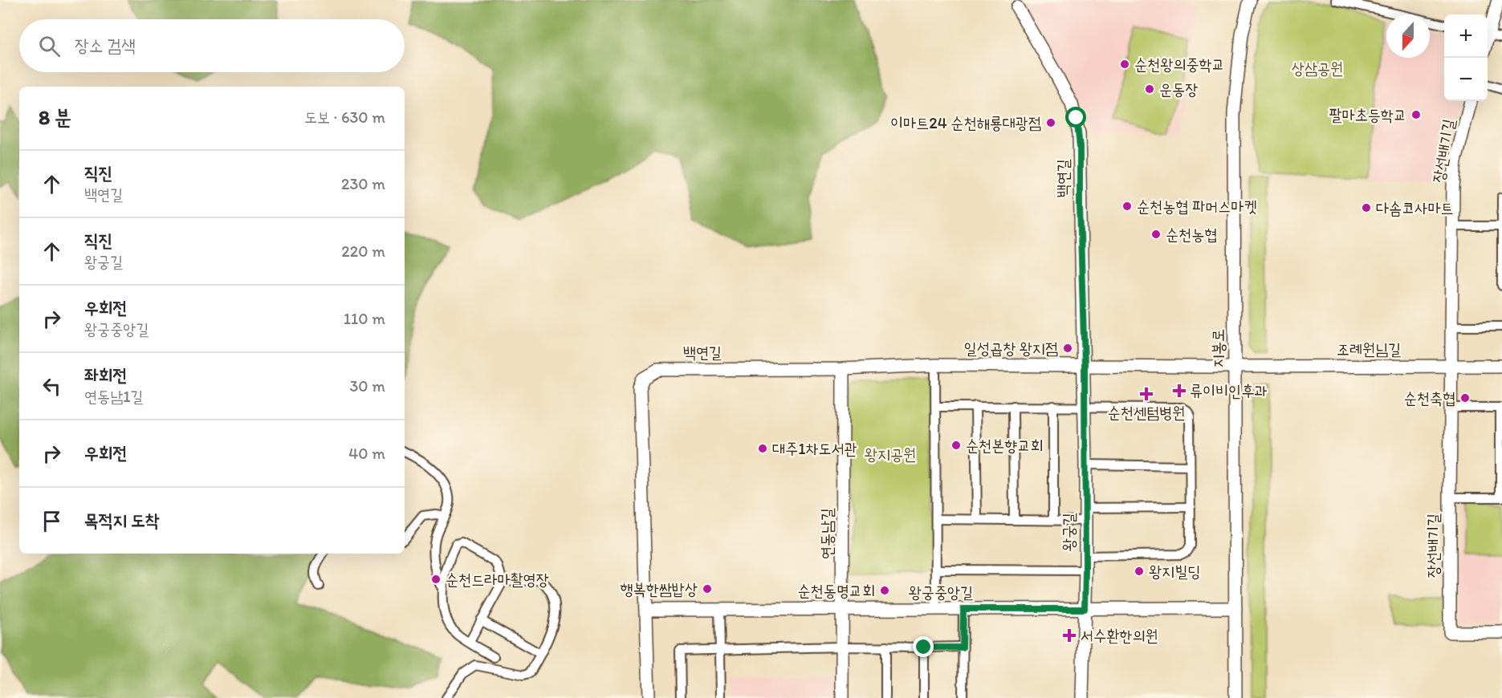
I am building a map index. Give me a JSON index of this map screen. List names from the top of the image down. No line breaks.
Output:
{"streets":{"street":["장선배기길","백연길","지봉로","조례원님길","왕궁길","연동남길","왕궁중앙길"]},"crossings":[["장선배기길","조례원님길"],["백연길","지봉로"],["백연길","조례원님길"],["백연길","왕궁길"],["백연길","연동남길"],["백연길","왕궁중앙길"],["지봉로","조례원님길"],["지봉로","왕궁중앙길"],["왕궁길","왕궁중앙길"],["연동남길","왕궁중앙길"]],"parks":["상삼공원","왕지공원"],"places":{"other":["순천왕의중학교","운동장","팔마초등학교","이마트24 순천해룡대광점","순천농협 파머스마켓","다솜코사마트","순천농협","일성곱창 왕지점","순천축협","순천본향교회","대주1차도서관","왕지빌딩","순천드라마촬영장","행복한쌈밥상","순천동명교회"],"health":["류이비인후과","순천센텀병원","서수환한의원"]},"north":"bottom","page":{"map_buttons":["+","−"],"search":"장소 검색","heading":["8 분","도보 · 630 m"],"list":[["직진","백연길","230 m"],["직진","왕궁길","220 m"],["우회전","왕궁중앙길","110 m"],["좌회전","연동남1길","30 m"],["우회전","40 m"],"목적지 도착"]}}
